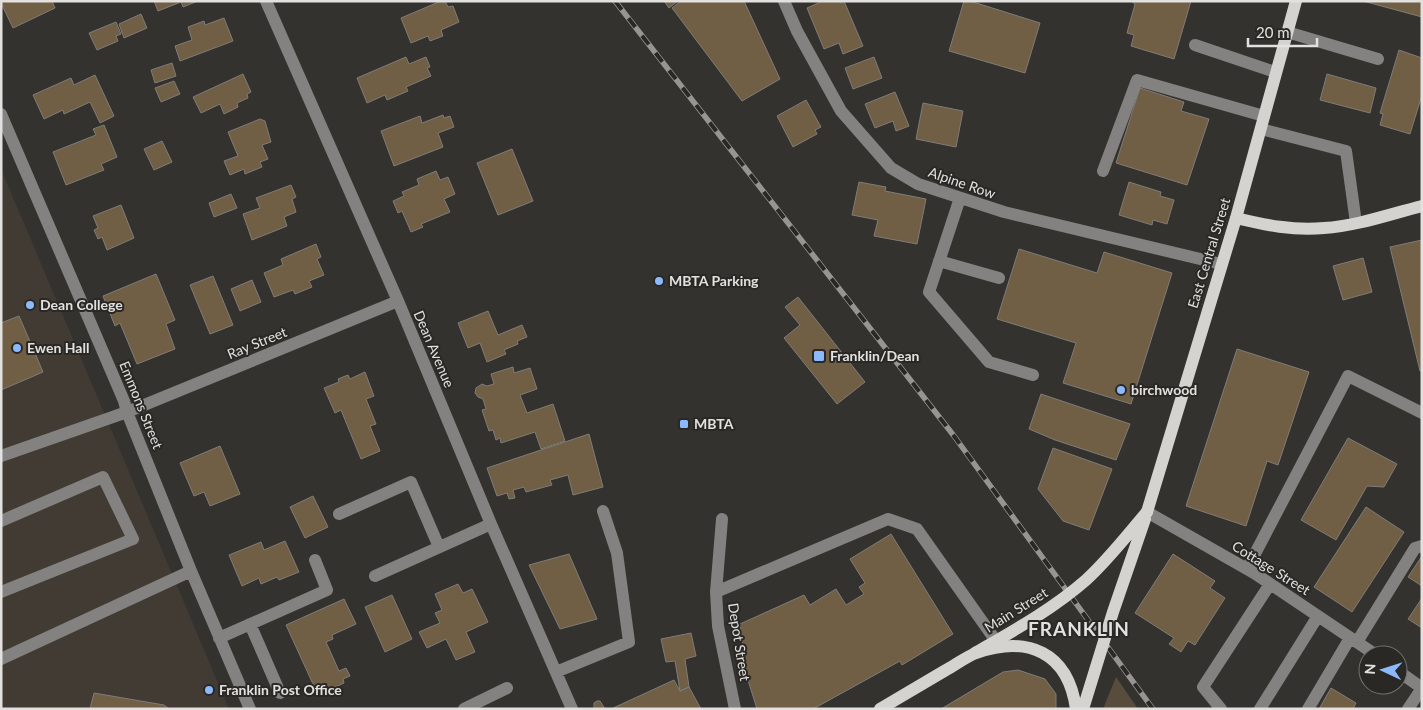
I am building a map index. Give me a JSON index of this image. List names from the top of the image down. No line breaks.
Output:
{"streets":{"main road":["East Central Street","Main Street"],"street":["Alpine Row","Ray Street","Dean Avenue","Emmons Street","Cottage Street","Depot Street"]},"crossings":[["Alpine Row","East Central Street"],["East Central Street","Cottage Street"],["East Central Street","Main Street"],["Ray Street","Dean Avenue"],["Ray Street","Emmons Street"],["Cottage Street","Main Street"]],"districts":["FRANKLIN"],"places":{"other":["MBTA Parking","Dean College","Ewen Hall","birchwood","Franklin Post Office"],"transit":["Franklin/Dean","MBTA"]},"scale_bar":"20 m","north":"left"}
